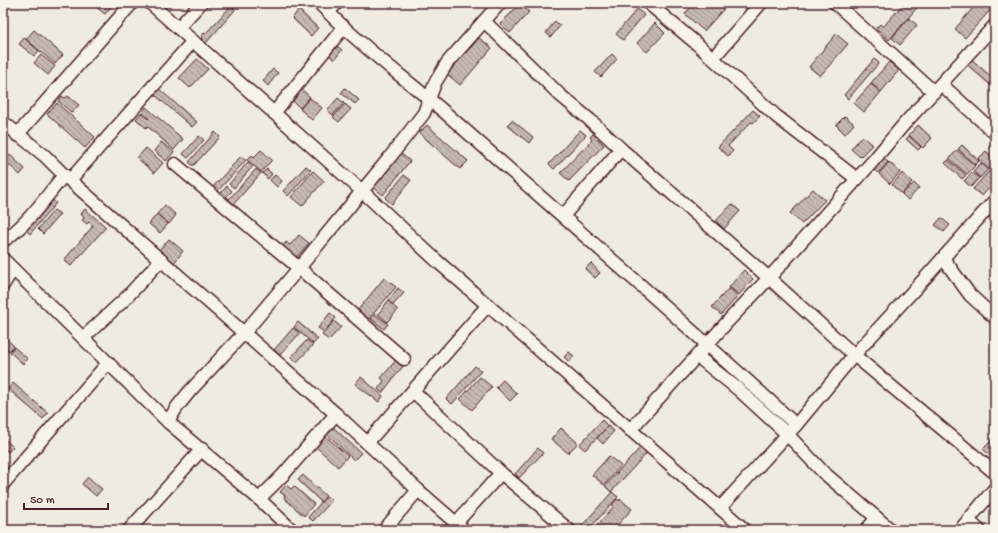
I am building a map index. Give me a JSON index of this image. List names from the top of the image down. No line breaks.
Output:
{"scale_bar":"50 m"}
